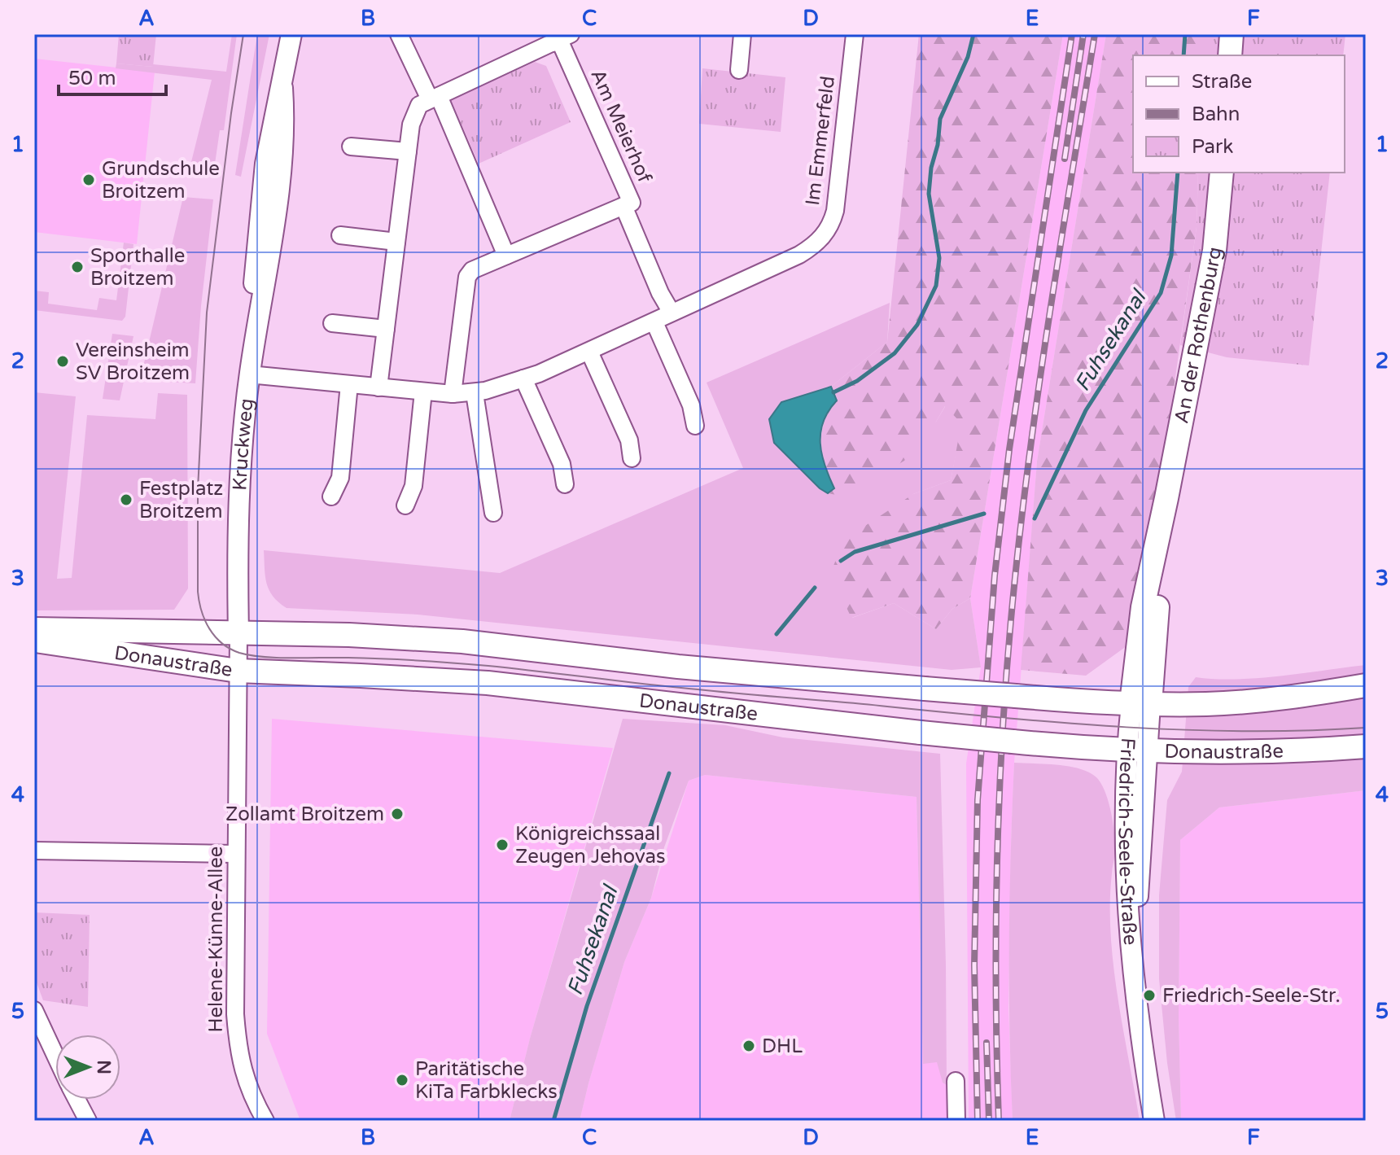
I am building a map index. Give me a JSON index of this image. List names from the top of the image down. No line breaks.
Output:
{"streets":{"main road":["An der Rothenburg","Donaustraße"],"street":["Am Meierhof","Im Emmerfeld","Kruckweg","Friedrich-Seele-Straße","Helene-Künne-Allee"]},"crossings":[["Am Meierhof","Im Emmerfeld"],["Im Emmerfeld","Kruckweg"],["An der Rothenburg","Donaustraße"],["An der Rothenburg","Friedrich-Seele-Straße"],["Kruckweg","Donaustraße"],["Kruckweg","Helene-Künne-Allee"],["Donaustraße","Friedrich-Seele-Straße"],["Donaustraße","Helene-Künne-Allee"]],"water":["Fuhsekanal"],"places":["Grundschule Broitzem","Sporthalle Broitzem","Vereinsheim SV Broitzem","Festplatz Broitzem","Zollamt Broitzem","Königreichssaal Zeugen Jehovas","Friedrich-Seele-Str.","DHL","Paritätische KiTa Farbklecks"],"legend":["Straße","Bahn","Park"],"scale_bar":"50 m","north":"right","grid":{"columns":["A","B","C","D","E","F"],"rows":["1","2","3","4","5"]}}
